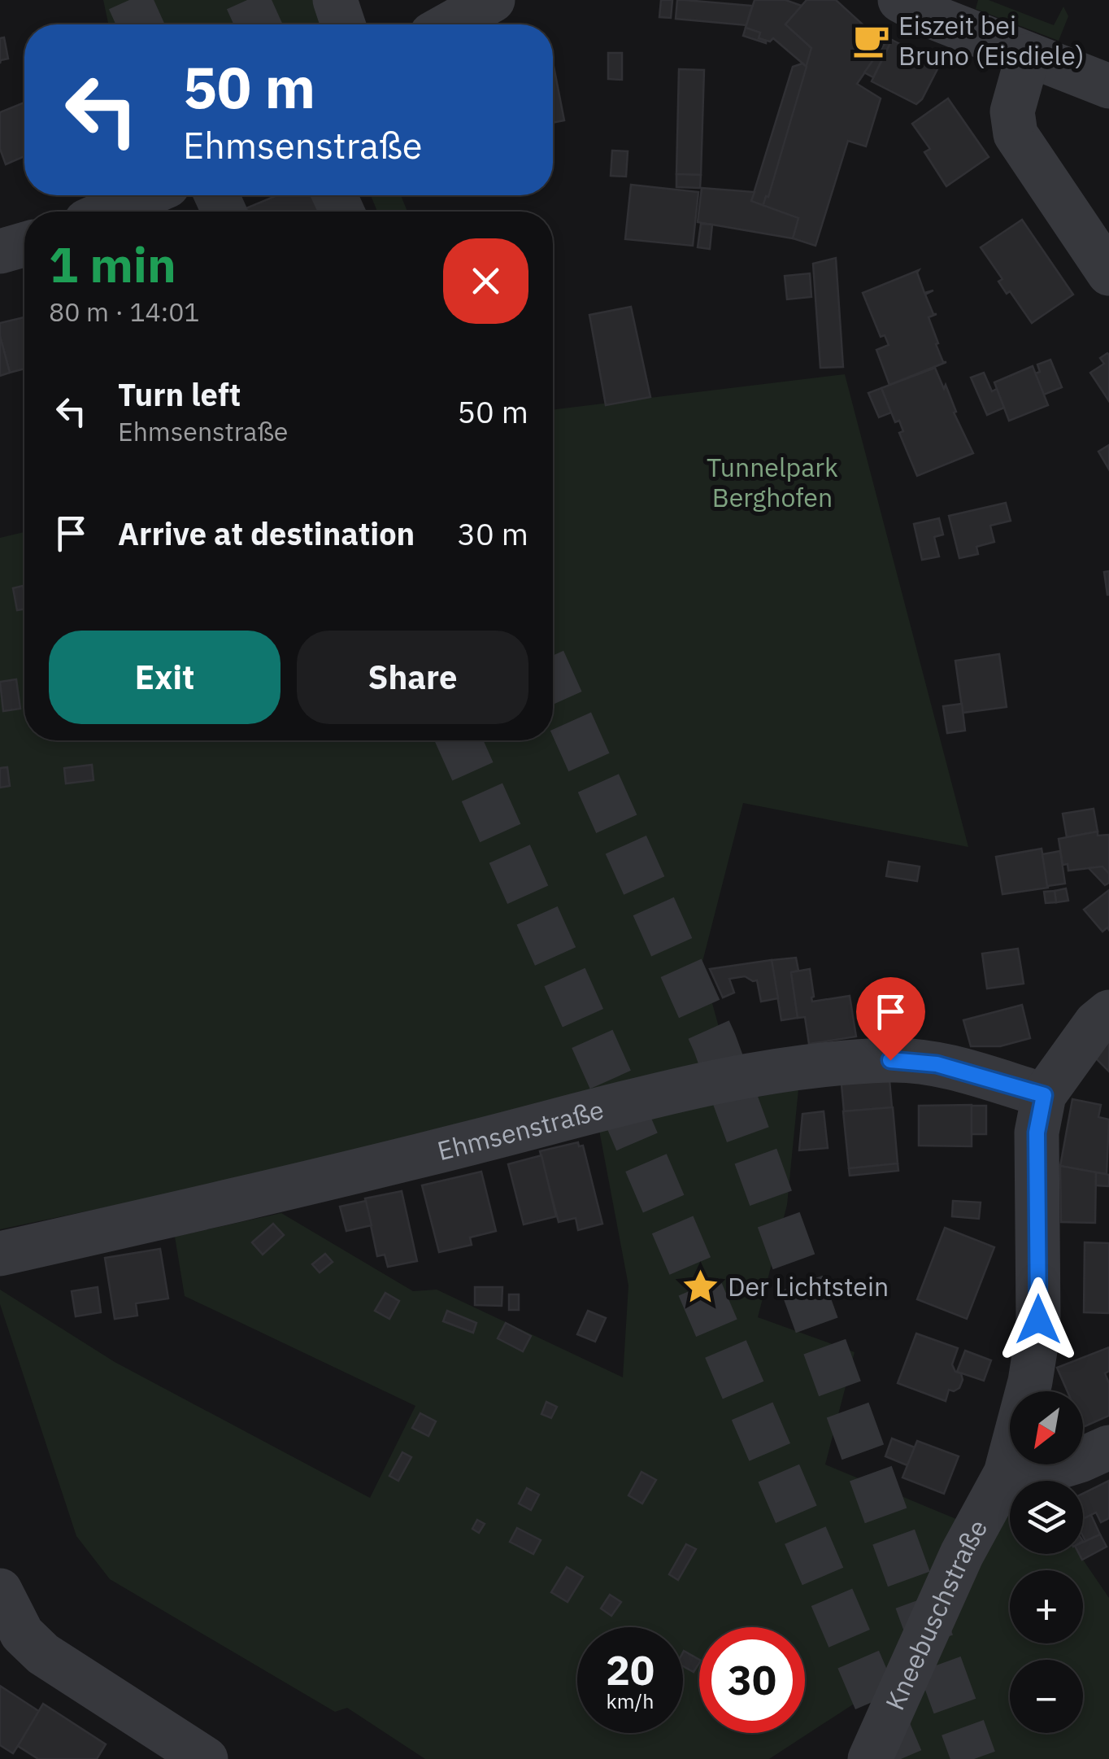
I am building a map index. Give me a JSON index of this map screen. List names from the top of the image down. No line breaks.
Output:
{"streets":{"street":["Ehmsenstraße","Kneebuschstraße"]},"crossings":[["Ehmsenstraße","Kneebuschstraße"]],"parks":["Tunnelpark Berghofen"],"places":{"cafe":["Eiszeit bei Bruno (Eisdiele)"],"place":["Der Lichtstein"]},"north":"bottom left","page":{"turn":["50 m","Ehmsenstraße"],"heading":["1 min","80 m · 14:01"],"list":[{"name":"Turn left","note":"Ehmsenstraße","value":"50 m"},{"name":"Arrive at destination","value":"30 m"}],"buttons":["Exit","Share"],"map_buttons":["+","−"],"speed":"20 km/h","limit":"30"}}
